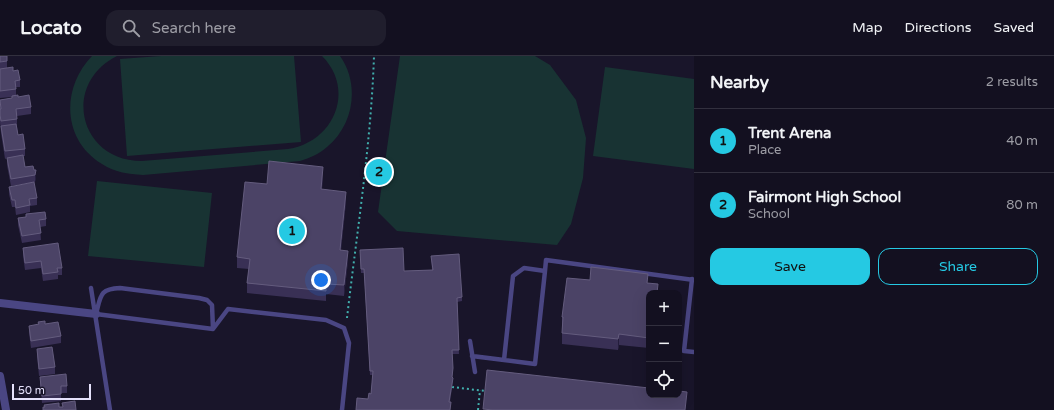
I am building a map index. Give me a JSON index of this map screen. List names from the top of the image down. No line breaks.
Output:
{"scale_bar":"50 m","page":{"header":"Locato","search":"Search here","nav":["Map","Directions","Saved"],"heading":["Nearby","2 results"],"list":[{"mark":"1","name":"Trent Arena","note":"Place","value":"40 m"},{"mark":"2","name":"Fairmont High School","note":"School","value":"80 m"}],"pins":["2","1"],"buttons":["Save","Share"],"map_buttons":["+","−"],"scale":"50 m"}}
